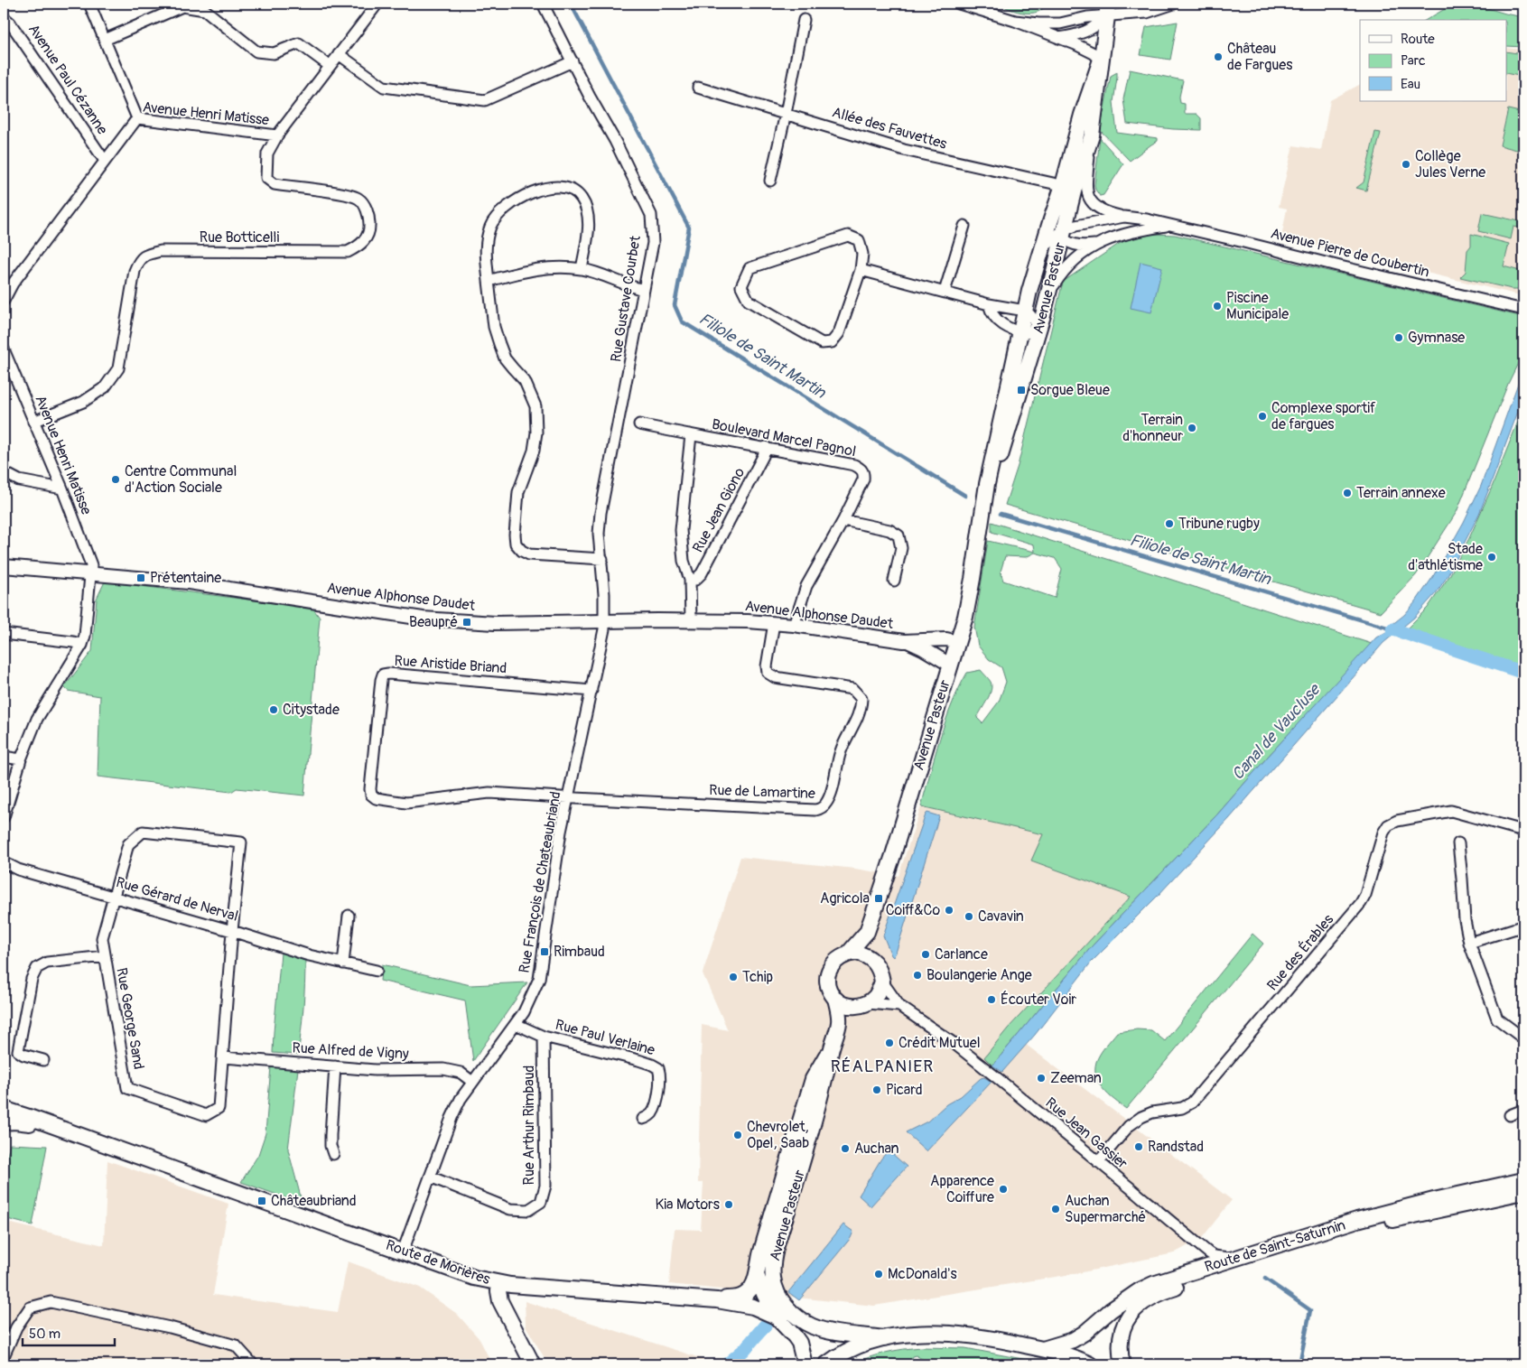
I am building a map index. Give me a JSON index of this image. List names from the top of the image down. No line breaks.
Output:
{"streets":{"main road":["Avenue Pasteur","Route de Saint-Saturnin","Route de Morières"],"street":["Avenue Paul Cézanne","Avenue Henri Matisse","Allée des Fauvettes","Rue Botticelli","Avenue Pierre de Coubertin","Rue Gustave Courbet","Boulevard Marcel Pagnol","Rue Jean Giono","Avenue Alphonse Daudet","Rue Aristide Briand","Rue de Lamartine","Rue François de Chateaubriand","Rue Gérard de Nerval","Rue des Érables","Rue George Sand","Rue Paul Verlaine","Rue Alfred de Vigny","Rue Arthur Rimbaud","Rue Jean Gassier"]},"crossings":[["Avenue Paul Cézanne","Avenue Henri Matisse"],["Avenue Henri Matisse","Rue Botticelli"],["Avenue Henri Matisse","Avenue Alphonse Daudet"],["Allée des Fauvettes","Avenue Pasteur"],["Avenue Pierre de Coubertin","Avenue Pasteur"],["Avenue Pasteur","Avenue Alphonse Daudet"],["Avenue Pasteur","Rue Jean Gassier"],["Avenue Pasteur","Route de Morières"],["Rue Gustave Courbet","Avenue Alphonse Daudet"],["Rue Gustave Courbet","Rue François de Chateaubriand"],["Boulevard Marcel Pagnol","Rue Jean Giono"],["Boulevard Marcel Pagnol","Avenue Alphonse Daudet"],["Avenue Alphonse Daudet","Rue de Lamartine"],["Avenue Alphonse Daudet","Rue François de Chateaubriand"],["Rue Aristide Briand","Rue de Lamartine"],["Rue Aristide Briand","Rue François de Chateaubriand"],["Rue de Lamartine","Rue François de Chateaubriand"],["Rue François de Chateaubriand","Rue Paul Verlaine"],["Rue François de Chateaubriand","Rue Alfred de Vigny"],["Rue François de Chateaubriand","Rue Arthur Rimbaud"],["Rue François de Chateaubriand","Route de Morières"],["Rue Gérard de Nerval","Rue George Sand"],["Rue des Érables","Rue Jean Gassier"],["Rue George Sand","Rue Alfred de Vigny"],["Rue Paul Verlaine","Rue Arthur Rimbaud"],["Rue Jean Gassier","Route de Saint-Saturnin"]],"districts":["RÉALPANIER"],"water":["Filiole de Saint Martin","Canal de Vaucluse"],"places":{"other":["Château de Fargues","Collège Jules Verne","Piscine Municipale","Gymnase","Complexe sportif de fargues","Terrain d'honneur","Centre Communal d'Action Sociale","Terrain annexe","Tribune rugby","Stade d'athlétisme","Citystade","Coiff&Co","Cavavin","Carlance","Boulangerie Ange","Tchip","Écouter Voir","Crédit Mutuel","Zeeman","Picard","Chevrolet, Opel, Saab","Randstad","Auchan","Apparence Coiffure","Kia Motors","Auchan Supermarché","McDonald's"],"transit":["Sorgue Bleue","Prétentaine","Beaupré","Agricola","Rimbaud","Châteaubriand"]},"legend":["Route","Parc","Eau"],"scale_bar":"50 m"}
